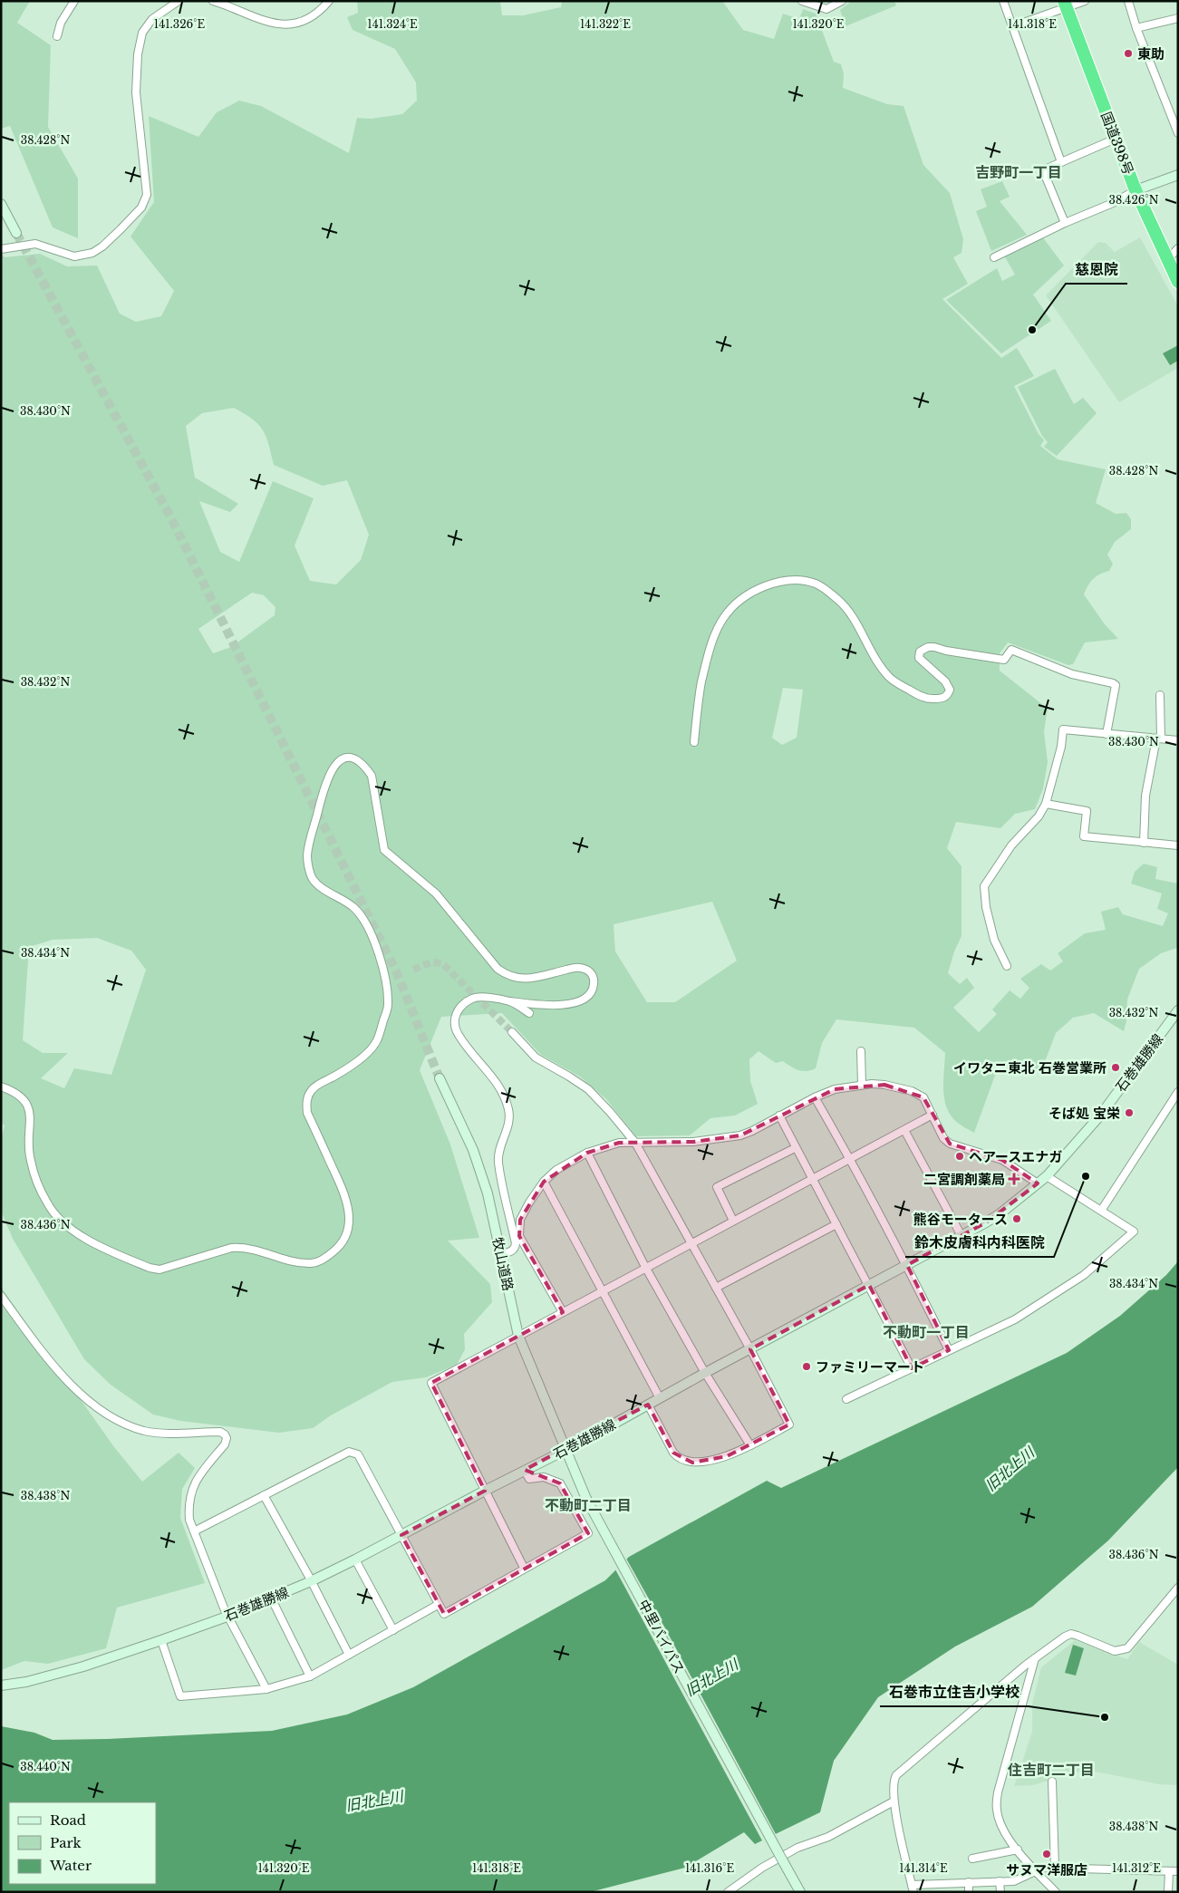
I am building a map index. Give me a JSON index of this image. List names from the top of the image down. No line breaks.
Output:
{"streets":{"highway":["国道398号"],"main road":["石巻雄勝線","牧山道路","中里バイパス"]},"crossings":[["石巻雄勝線","牧山道路"],["石巻雄勝線","中里バイパス"],["牧山道路","中里バイパス"]],"districts":["吉野町一丁目","不動町一丁目","不動町二丁目","住吉町二丁目"],"water":["旧北上川"],"places":{"other":["東助","慈恩院","イワタニ東北 石巻営業所","そば処 宝栄","ヘアースエナガ","鈴木皮膚科内科医院","熊谷モータース","ファミリーマート","石巻市立住吉小学校","サヌマ洋服店"],"health":["二宮調剤薬局"]},"legend":["Road","Park","Water"],"coordinates":["141.326°E","141.324°E","141.322°E","141.320°E","141.318°E","38.428°N","38.426°N","38.430°N","38.432°N","38.434°N","38.436°N","38.438°N","38.440°N","141.316°E","141.314°E","141.312°E"]}
